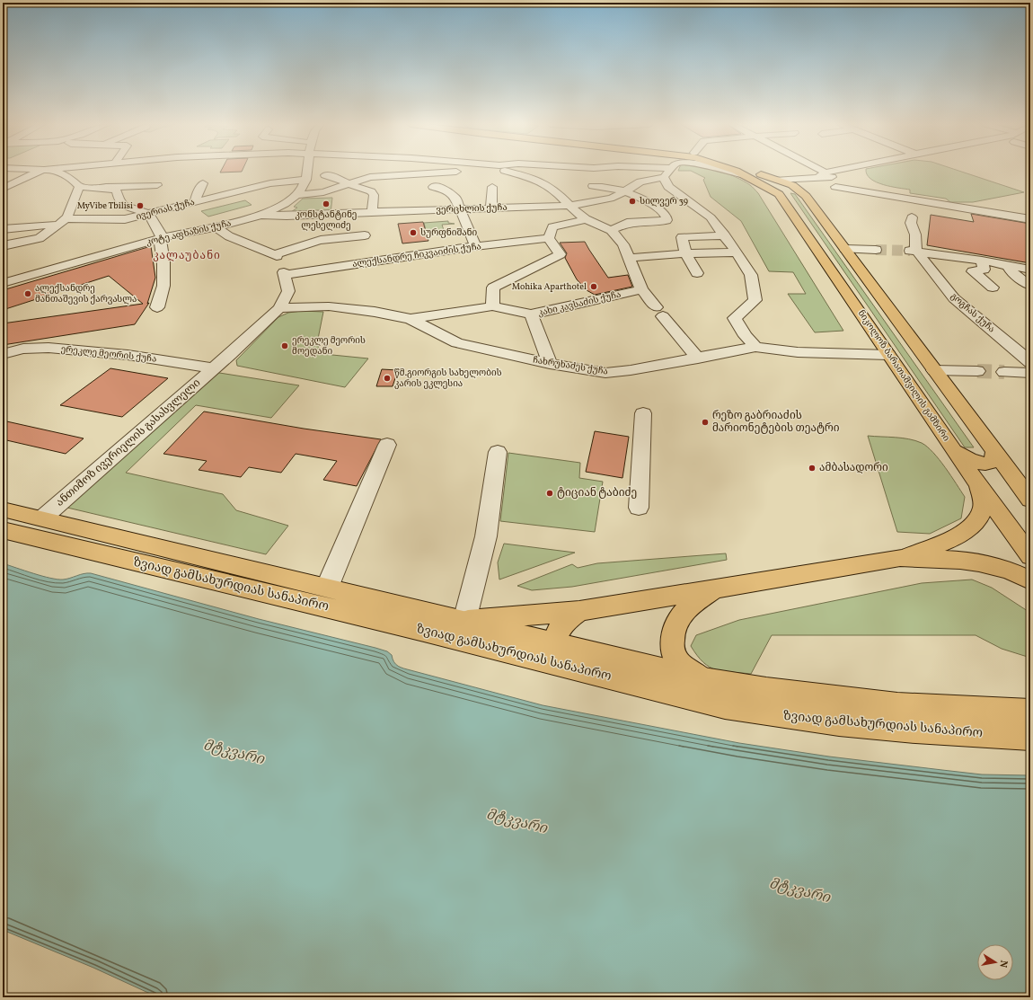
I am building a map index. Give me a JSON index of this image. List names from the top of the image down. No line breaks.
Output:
{"streets":{"main road":["ნიკოლოზ ბარათაშვილის გამზირი","ზვიად გამსახურდიას სანაპირო"],"street":["ვერცხლის ქუჩა","ივერიას ქუჩა","კოტე აფხაზის ქუჩა","ალექსანდრე ჩიკვაიძის ქუჩა","კახი კავსაძის ქუჩა","გოგჩას ქუჩა","ერეკლე მეორის ქუჩა","ჩახრუხაძეს ქუჩა","ანთიმოზ ივერიელის გასასვლელი"]},"crossings":[["ვერცხლის ქუჩა","კოტე აფხაზის ქუჩა"],["ივერიას ქუჩა","კოტე აფხაზის ქუჩა"],["ალექსანდრე ჩიკვაიძის ქუჩა","ჩახრუხაძეს ქუჩა"],["კახი კავსაძის ქუჩა","ჩახრუხაძეს ქუჩა"],["ერეკლე მეორის ქუჩა","ანთიმოზ ივერიელის გასასვლელი"],["ჩახრუხაძეს ქუჩა","ნიკოლოზ ბარათაშვილის გამზირი"],["ანთიმოზ ივერიელის გასასვლელი","ზვიად გამსახურდიას სანაპირო"]],"districts":["კალაუბანი"],"water":["მტკვარი"],"places":["სილვერ 39","კონსტანტინე ლესელიძე","MyVibe Tbilisi","სურფნიშანი","Mohika Aparthotel","ალექსანდრე მანთაშევის ქარვასლა","ერეკლე მეორის მოედანი","წმ.გიორგის სახელობის კარის ეკლესია","რეზო გაბრიაძის მარიონეტების თეატრი","ამბასადორი","ტიციან ტაბიძე"],"north":"right"}
